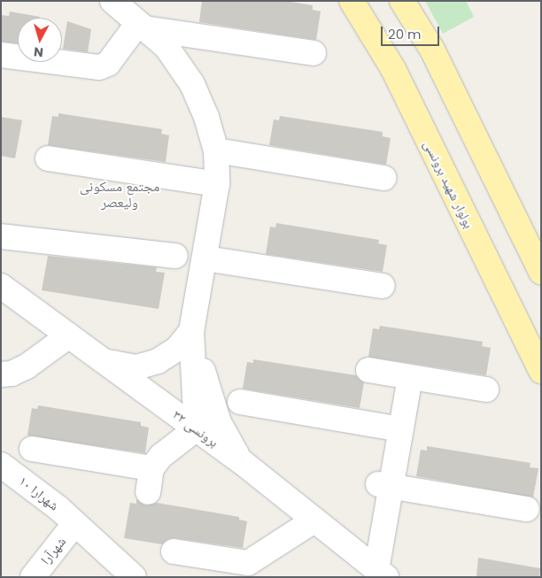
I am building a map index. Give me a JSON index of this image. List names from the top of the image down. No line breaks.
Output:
{"streets":{"main road":["بولوار شهید برونسی"],"street":["برونسی ۳۲","شهرارا ۱۰","شهرآرا"]},"crossings":[["شهرارا ۱۰","شهرآرا"]],"districts":["مجتمع مسکونی ولیعصر"],"scale_bar":"20 m","north":"bottom"}
